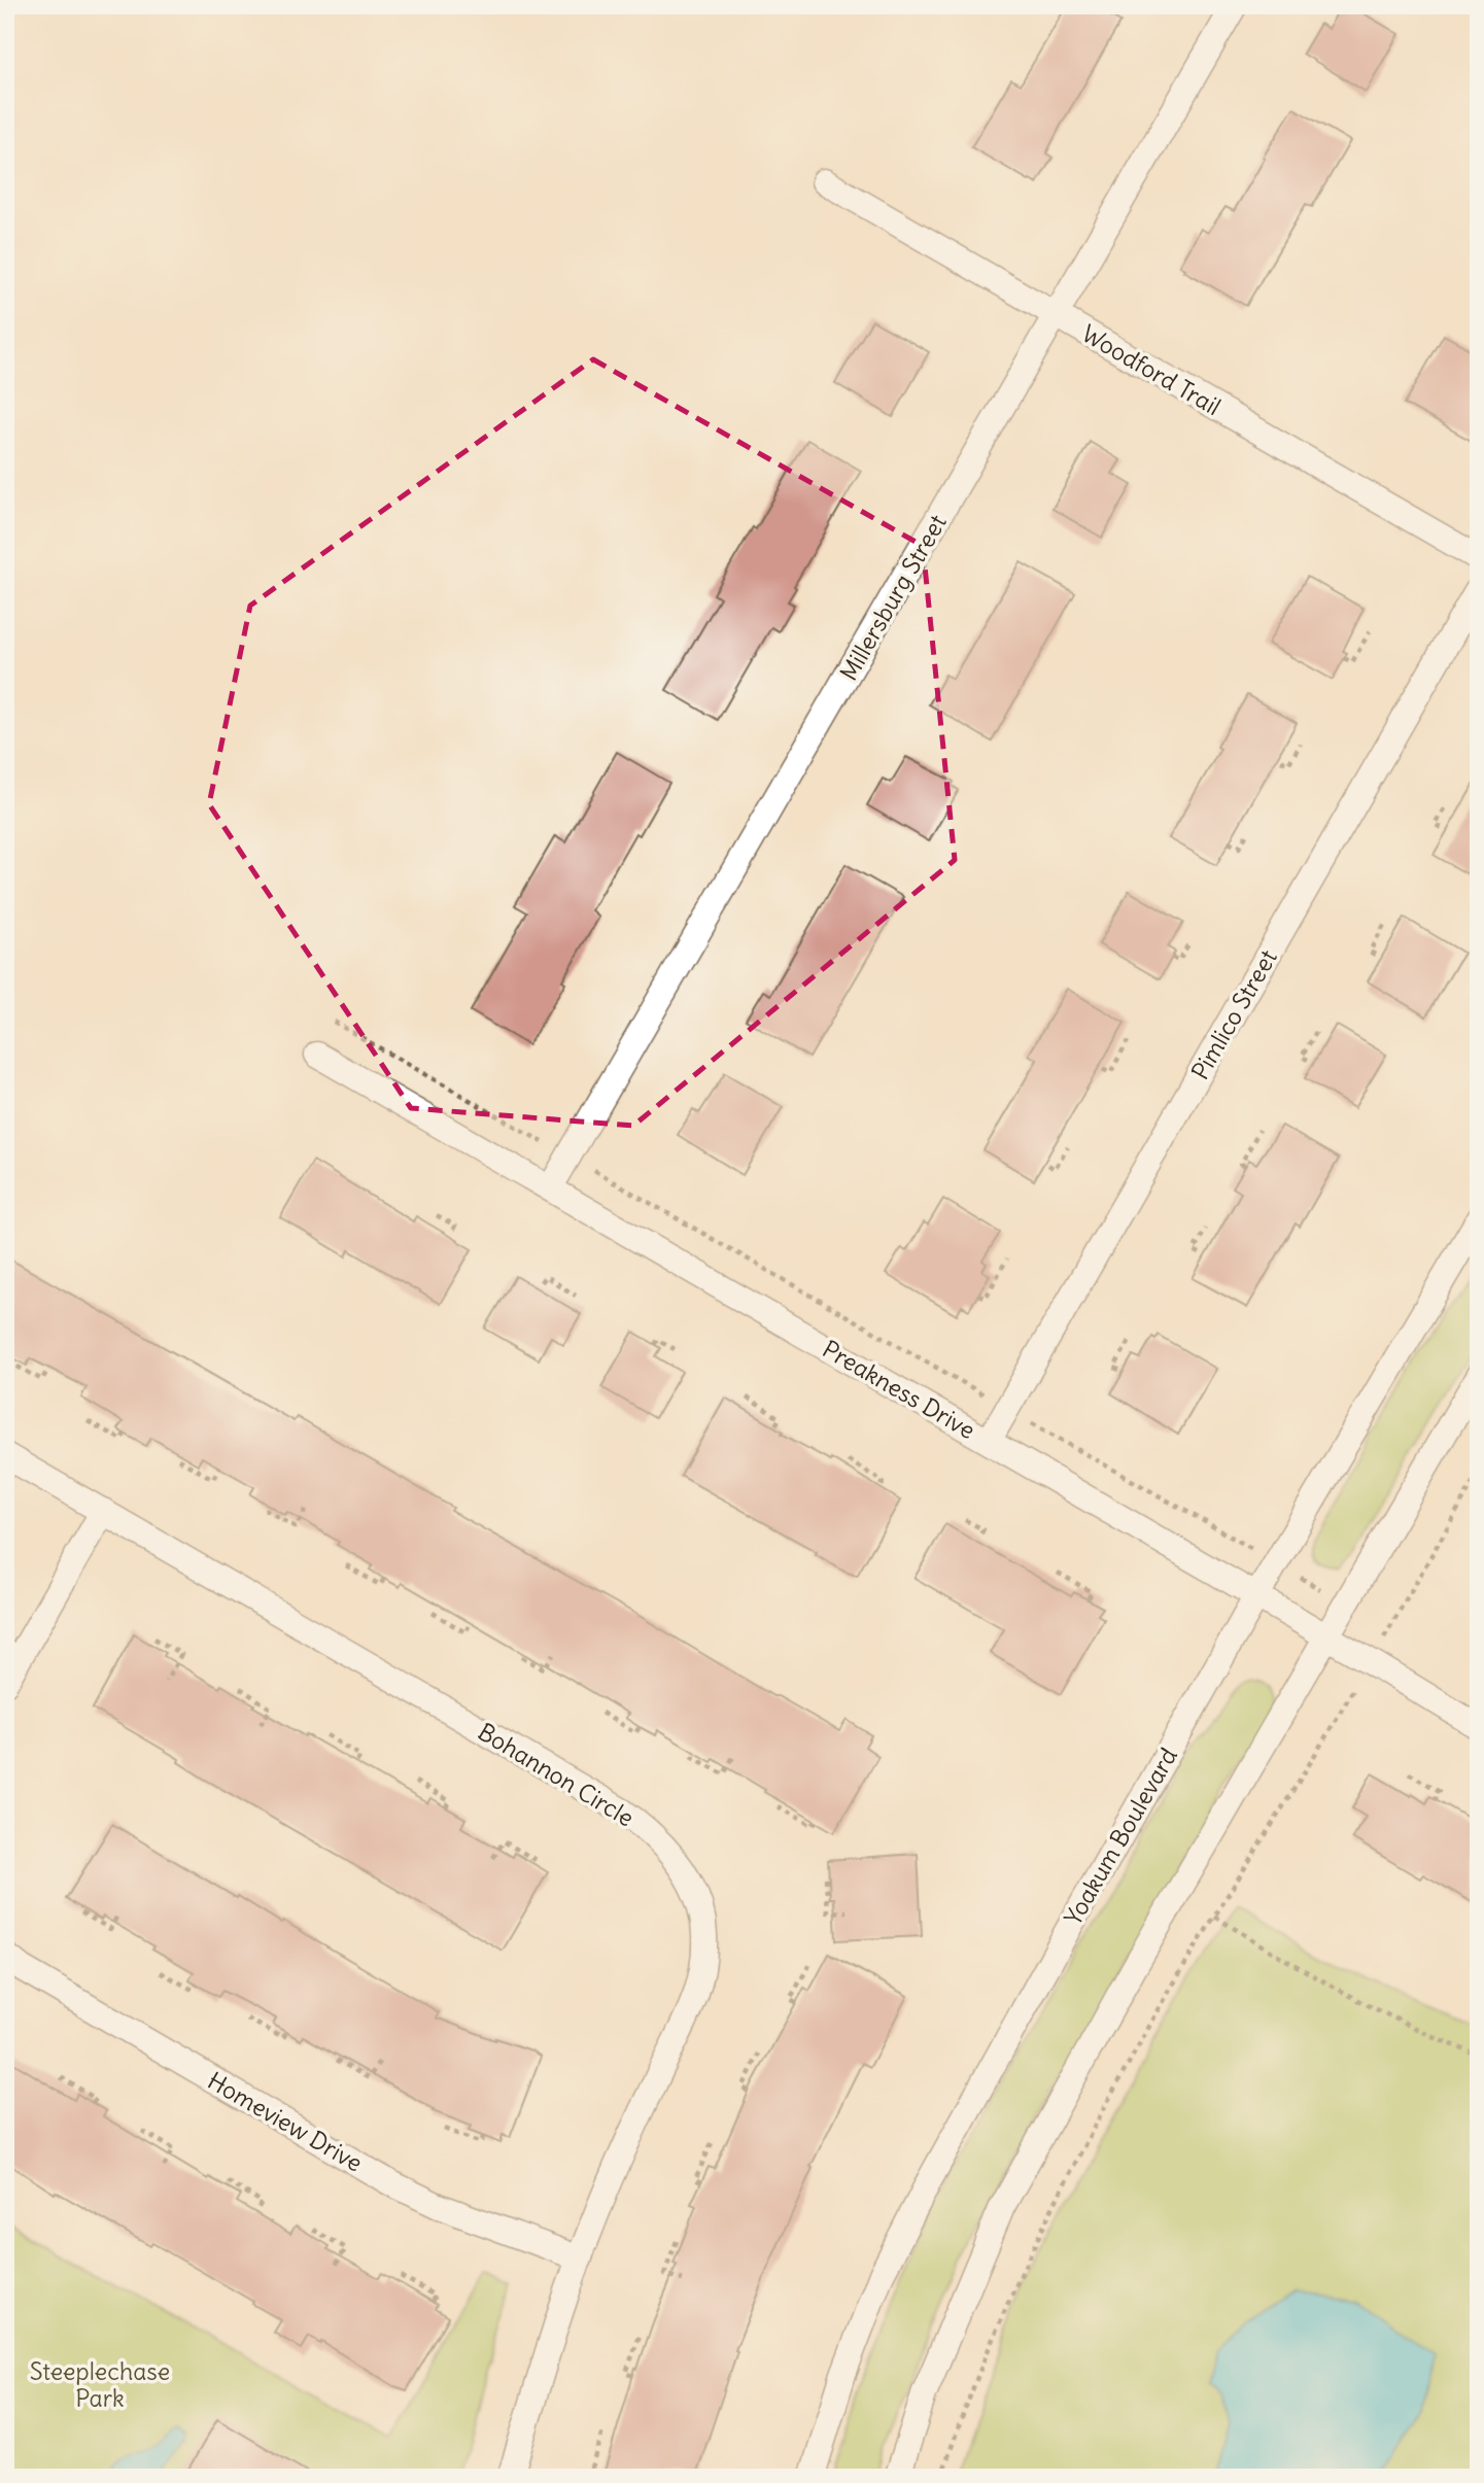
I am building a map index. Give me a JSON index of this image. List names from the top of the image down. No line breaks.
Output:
{"streets":{"street":["Woodford Trail","Millersburg Street","Pimlico Street","Preakness Drive","Bohannon Circle","Yoakum Boulevard","Homeview Drive"]},"crossings":[["Woodford Trail","Millersburg Street"],["Millersburg Street","Preakness Drive"],["Pimlico Street","Preakness Drive"],["Preakness Drive","Yoakum Boulevard"],["Bohannon Circle","Homeview Drive"]],"parks":["Steeplechase Park"]}
